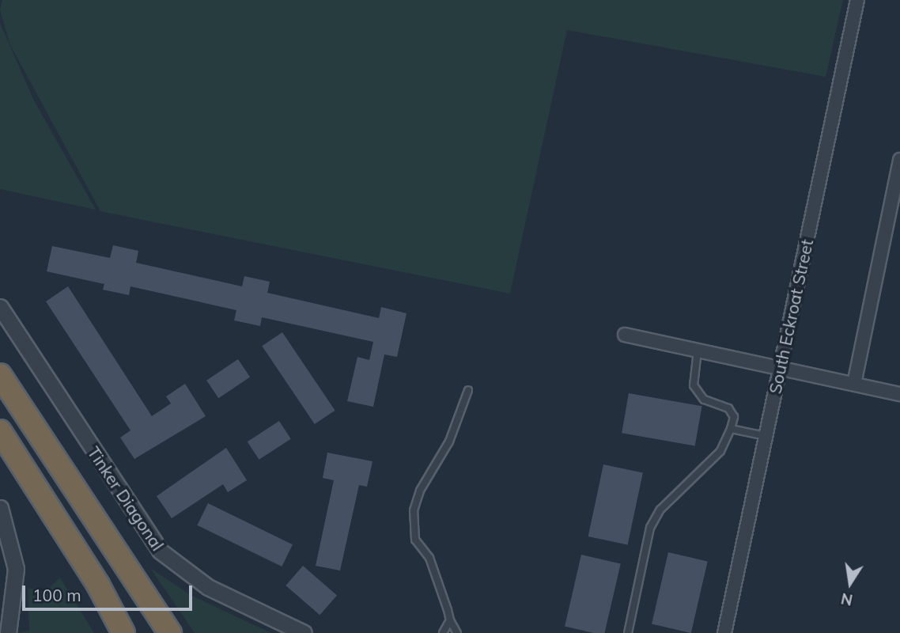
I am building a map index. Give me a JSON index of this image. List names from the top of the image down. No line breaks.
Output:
{"streets":{"street":["South Eckroat Street","Tinker Diagonal"]},"scale_bar":"100 m","north":"bottom"}
